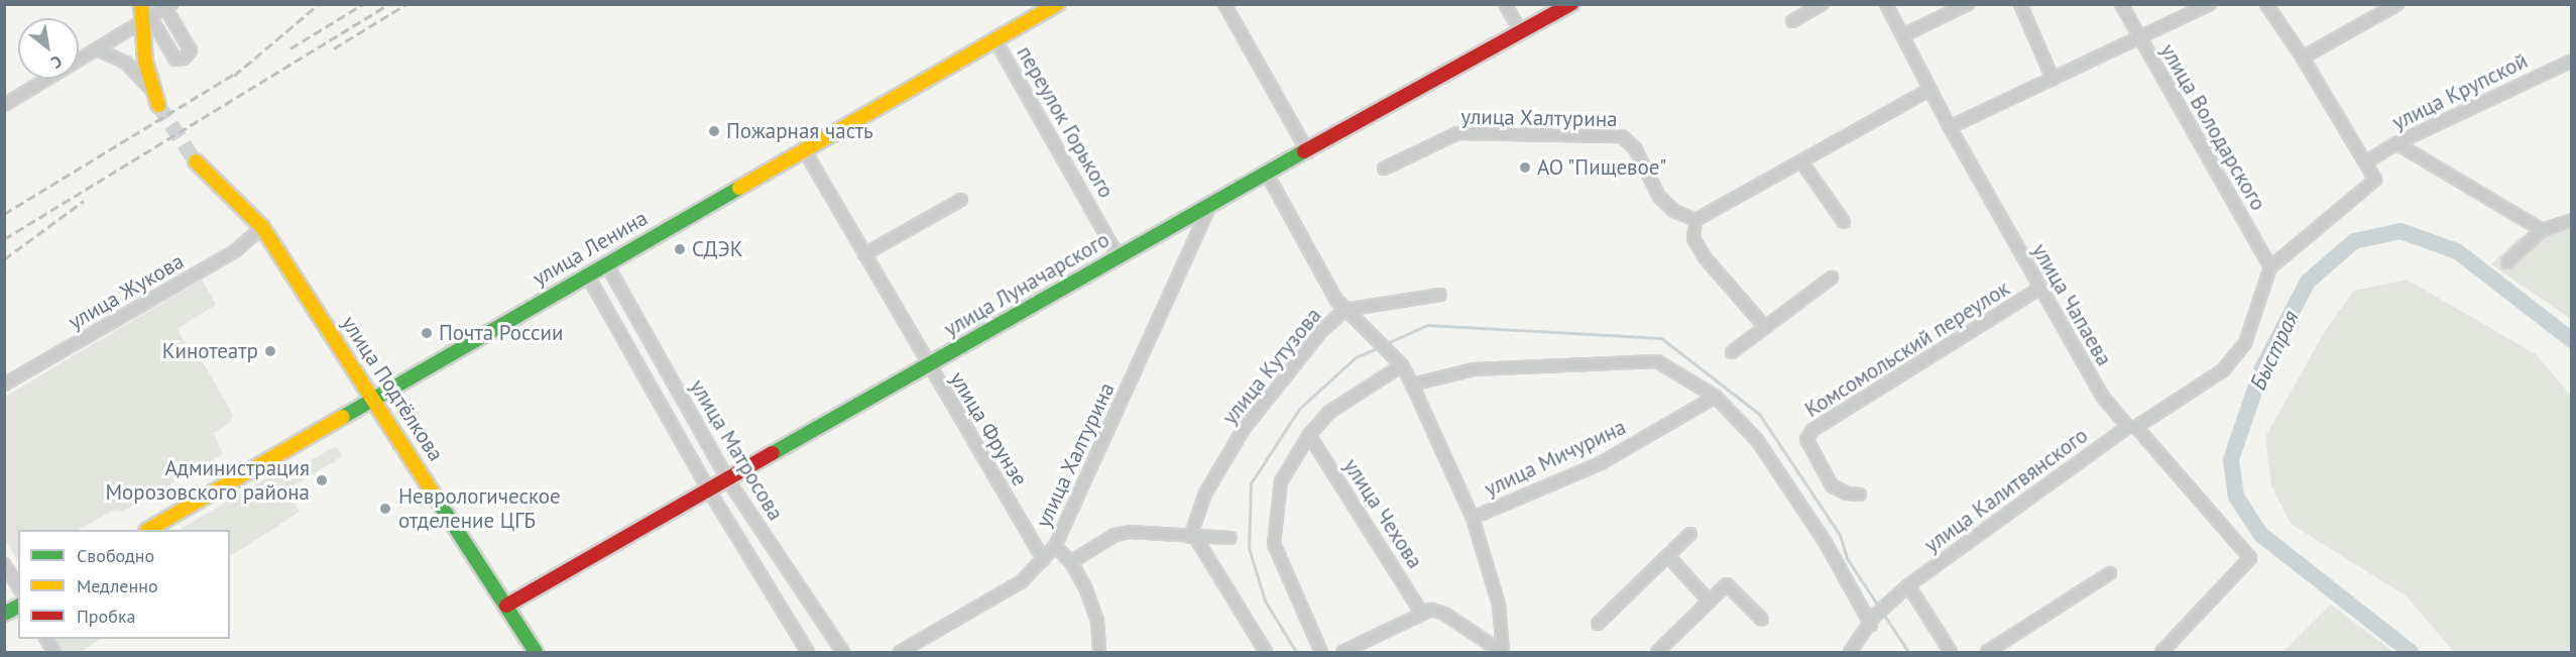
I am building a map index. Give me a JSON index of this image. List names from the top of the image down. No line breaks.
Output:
{"streets":{"main road":["улица Ленина","улица Луначарского","улица Подтёлкова"],"street":["улица Крупской","улица Халтурина","переулок Горького","улица Володарского","улица Жукова","улица Чапаева","Комсомольский переулок","улица Кутузова","улица Фрунзе","улица Матросова","улица Мичурина","улица Калитвянского","улица Чехова"]},"crossings":[["улица Халтурина","улица Луначарского"],["улица Халтурина","улица Фрунзе"],["переулок Горького","улица Ленина"],["переулок Горького","улица Луначарского"],["улица Володарского","улица Калитвянского"],["улица Ленина","улица Подтёлкова"],["улица Ленина","улица Фрунзе"],["улица Ленина","улица Матросова"],["улица Луначарского","улица Подтёлкова"],["улица Луначарского","улица Фрунзе"],["улица Луначарского","улица Матросова"],["улица Луначарского","улица Мичурина"],["улица Жукова","улица Подтёлкова"],["улица Чапаева","Комсомольский переулок"],["улица Чапаева","улица Калитвянского"],["улица Кутузова","улица Мичурина"]],"water":["Быстрая"],"places":["Пожарная часть","АО \"Пищевое\"","СДЭК","Почта России","Кинотеатр","Администрация Морозовского района","Неврологическое отделение ЦГБ"],"legend":["Свободно","Медленно","Пробка"],"north":"bottom right"}
